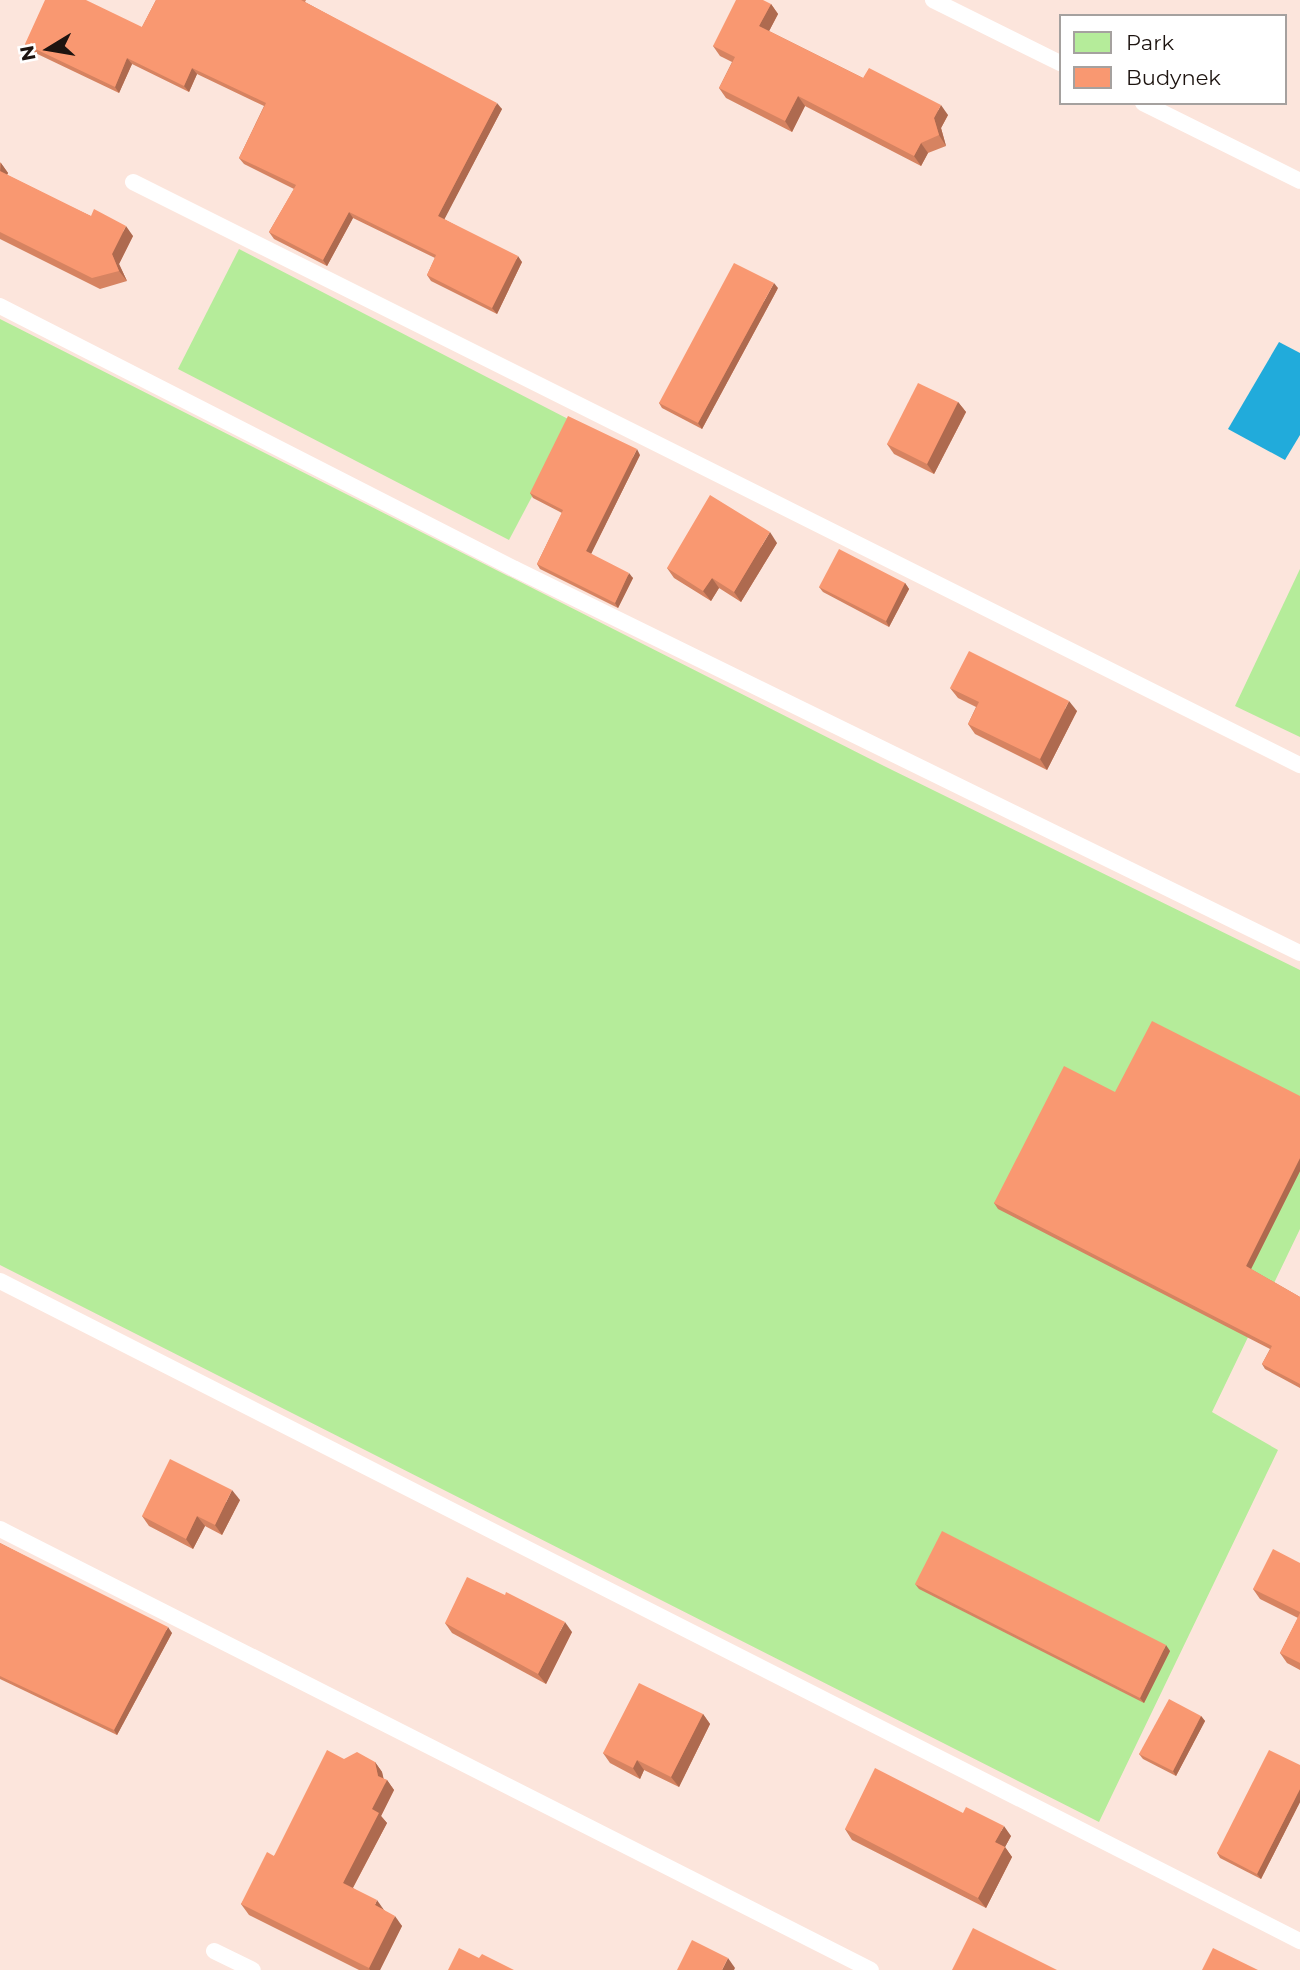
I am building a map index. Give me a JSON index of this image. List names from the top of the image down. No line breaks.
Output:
{"legend":["Park","Budynek"],"north":"left"}
